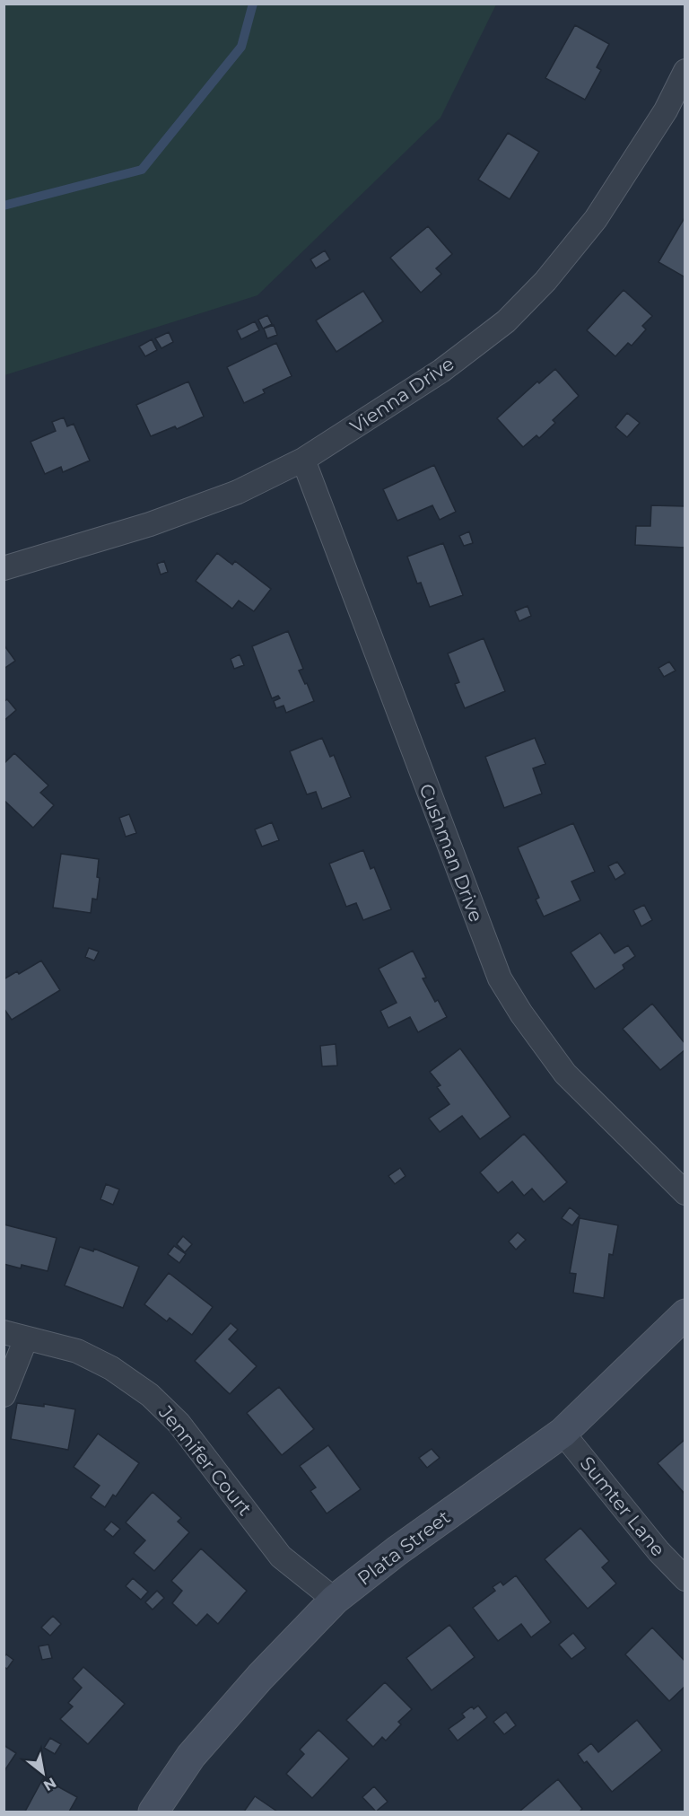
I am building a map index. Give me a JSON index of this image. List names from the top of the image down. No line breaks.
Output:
{"streets":{"street":["Vienna Drive","Cushman Drive","Jennifer Court","Sumter Lane","Plata Street"]},"crossings":[["Vienna Drive","Cushman Drive"],["Jennifer Court","Plata Street"],["Sumter Lane","Plata Street"]],"north":"bottom right"}
